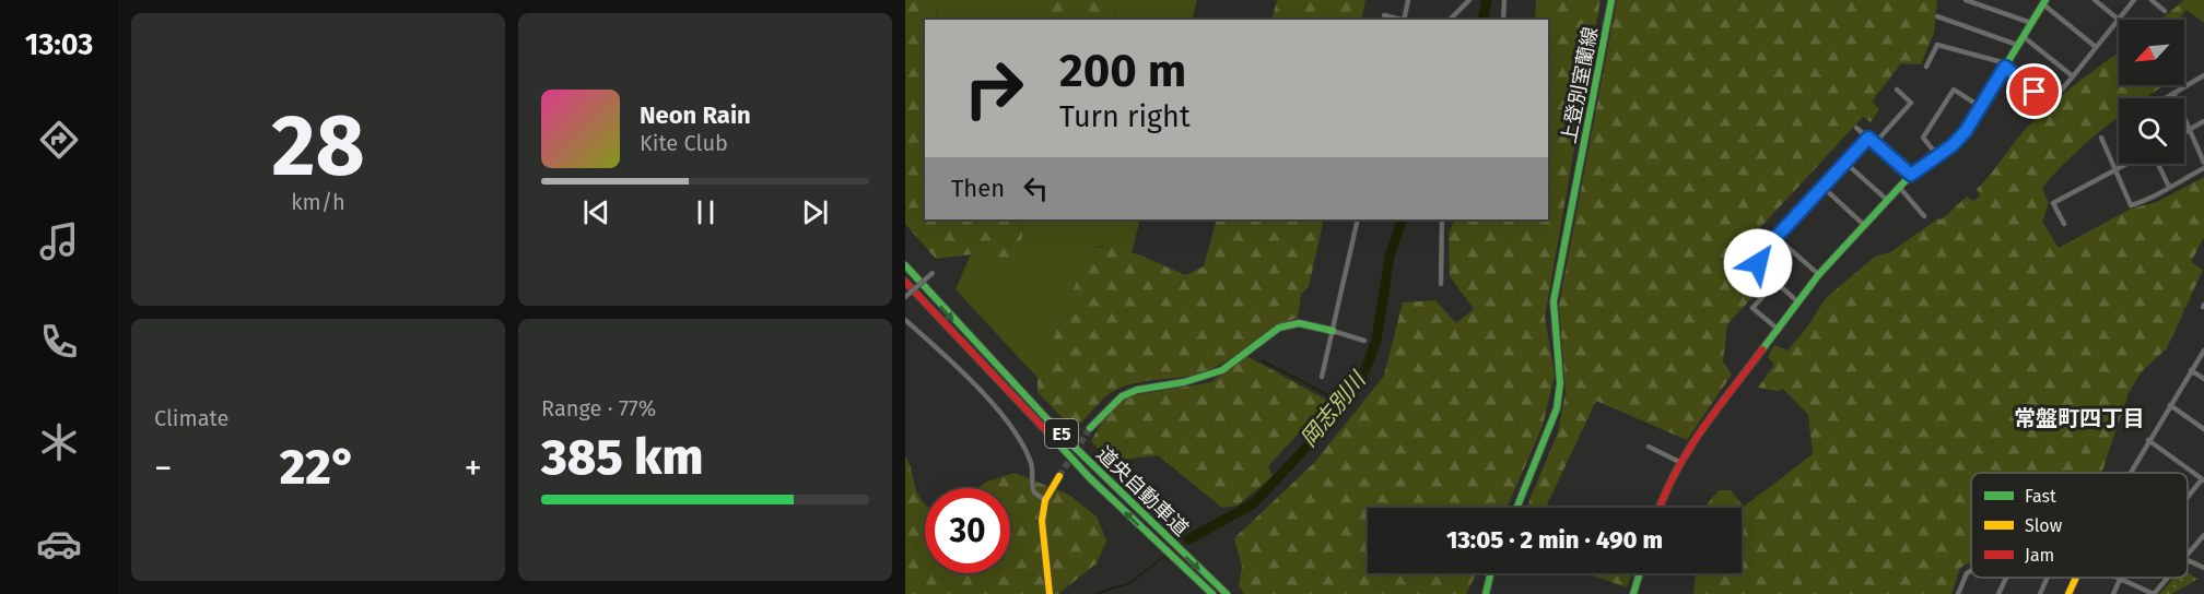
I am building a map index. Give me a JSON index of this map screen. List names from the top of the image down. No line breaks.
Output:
{"streets":{"main road":["上登別室蘭線","E5","道央自動車道"]},"districts":["常盤町四丁目"],"water":["岡志別川"],"legend":["Fast","Slow","Jam"],"north":"bottom left","page":{"tabs":"13:03","tile":[["28","km/h"],"Climate",["Range · 77%","385 km"]],"turn":["200 m","Turn right"],"song":["Neon Rain","Kite Club"],"then":"Then","heat":["−","22°","+"],"limit":"30","trip":"13:05 · 2 min · 490 m"}}
